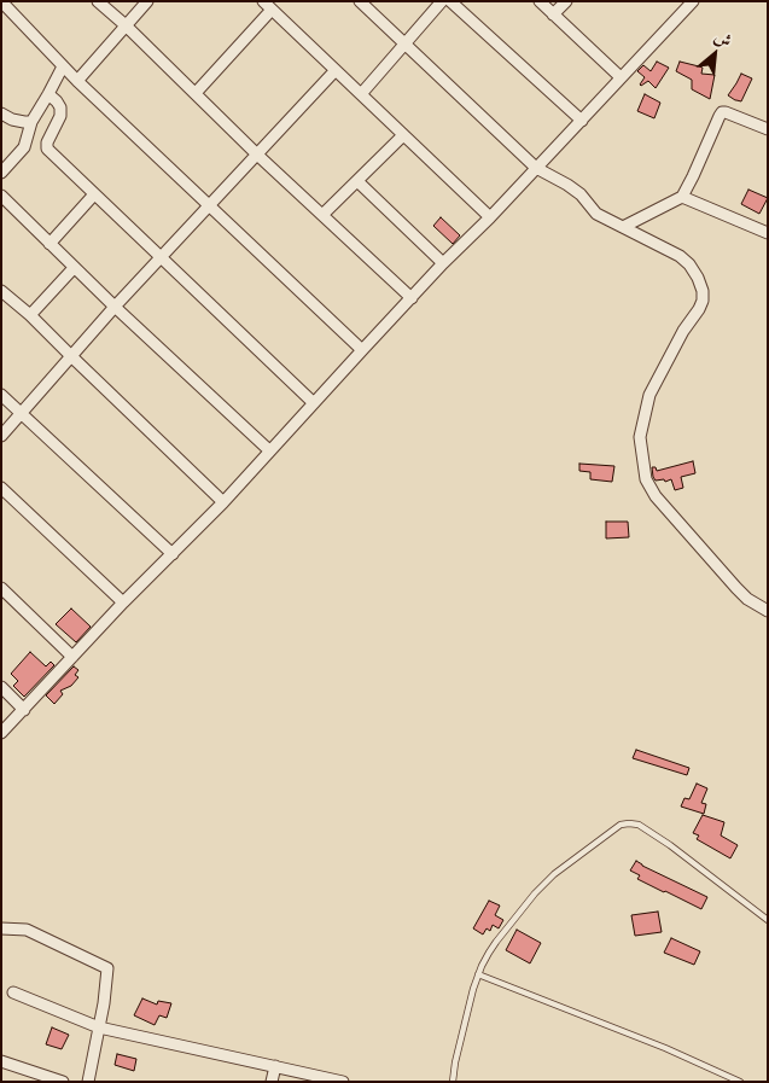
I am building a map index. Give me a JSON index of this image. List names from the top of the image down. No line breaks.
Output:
{"north":"top right"}
